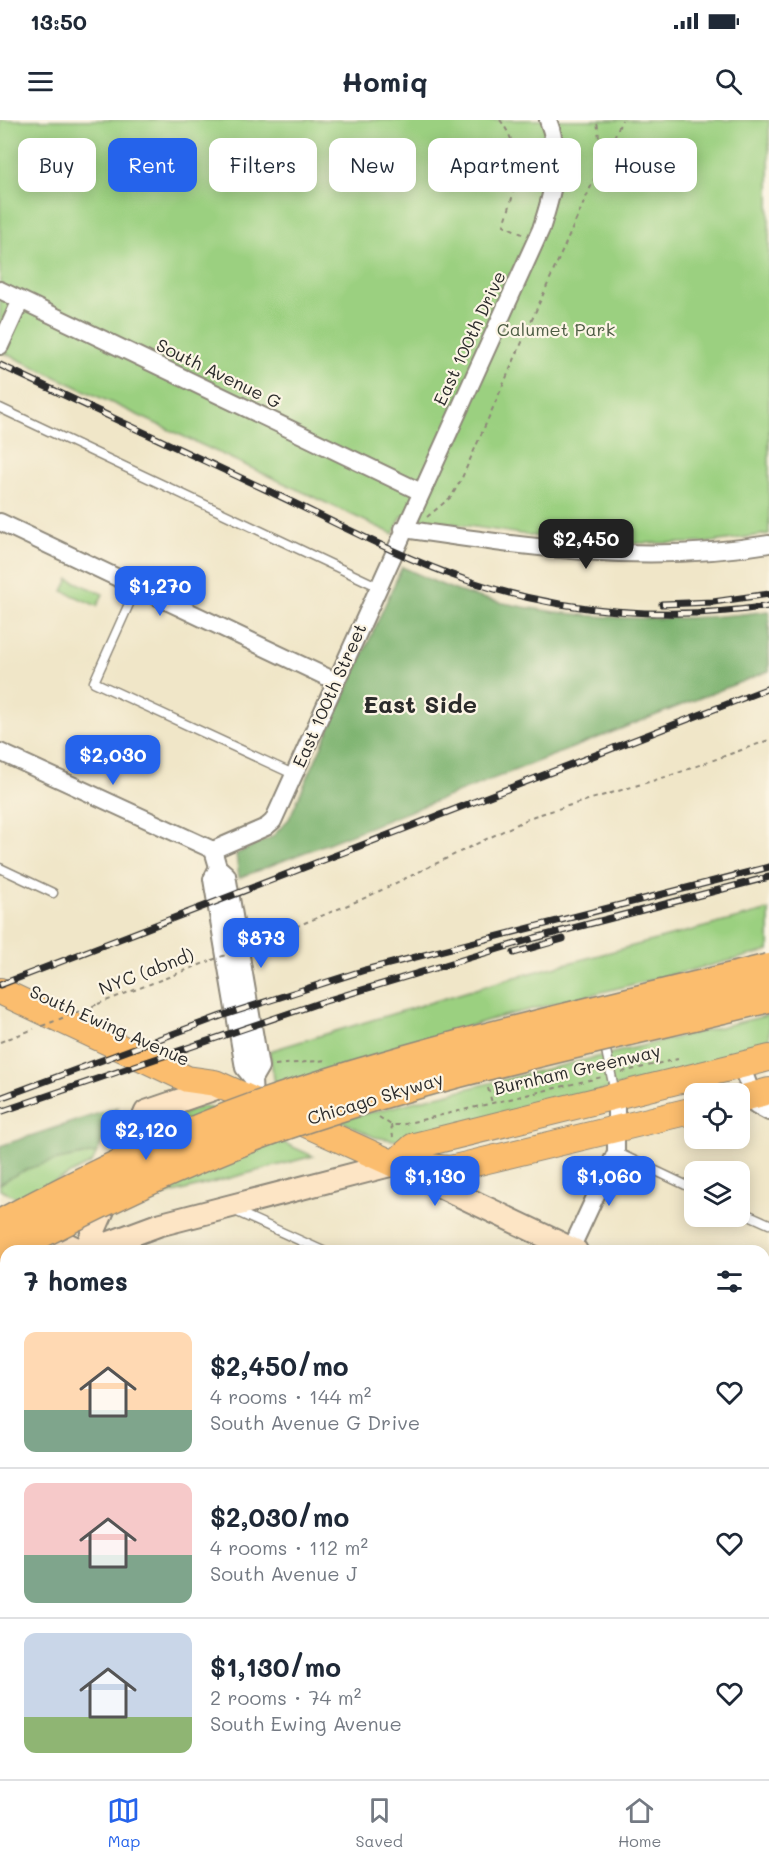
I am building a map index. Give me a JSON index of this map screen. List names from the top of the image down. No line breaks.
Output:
{"streets":{"highway":["Chicago Skyway"],"main road":["South Ewing Avenue"],"street":["East 100th Drive","South Avenue G","East 100th Street"],"path":["NYC (abnd)","Burnham Greenway"]},"crossings":[["East 100th Drive","South Avenue G"],["East 100th Drive","East 100th Street"],["South Avenue G","East 100th Street"],["South Ewing Avenue","Burnham Greenway"]],"districts":["East Side"],"parks":["Calumet Park"],"page":{"status":"13:50","header":"Homiq","chip":["Buy","Rent","Filters","New","Apartment","House"],"price":["$2,450","$1,270","$2,030","$873","$2,120","$1,130","$1,060"],"heading":"7 homes","list":[{"name":"$2,450/mo","note":"4 rooms · 144 m² · South Avenue G Drive"},{"name":"$2,030/mo","note":"4 rooms · 112 m² · South Avenue J"},{"name":"$1,130/mo","note":"2 rooms · 74 m² · South Ewing Avenue"}],"tabs":["Map","Saved","Home"]}}
